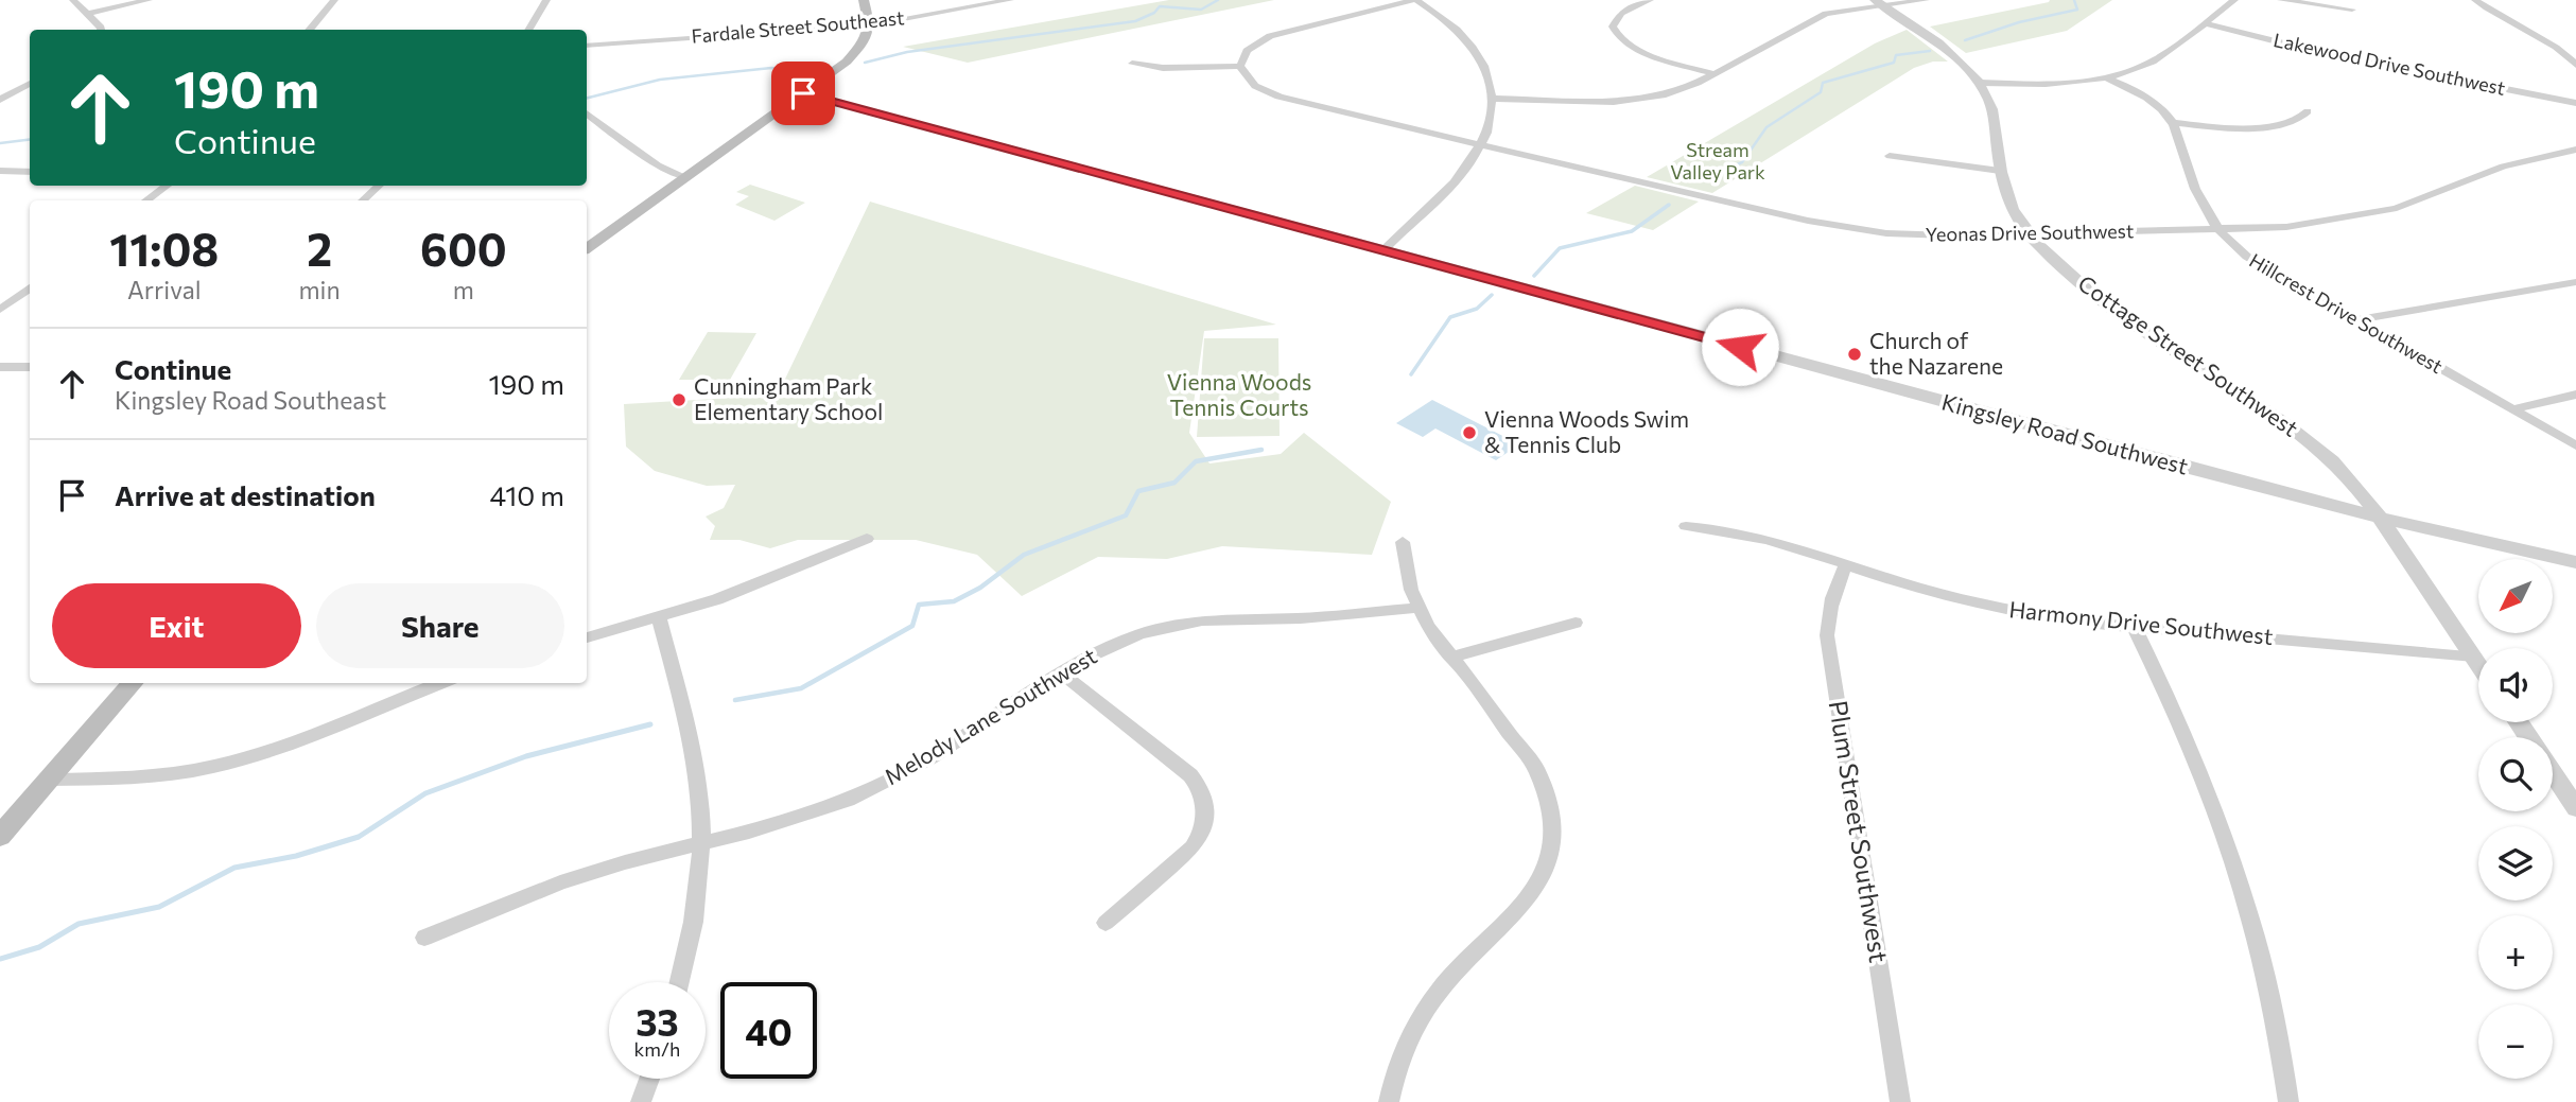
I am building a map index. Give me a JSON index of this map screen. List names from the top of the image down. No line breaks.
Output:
{"streets":{"street":["Fardale Street Southeast","Lakewood Drive Southwest","Yeonas Drive Southwest","Hillcrest Drive Southwest","Cottage Street Southwest","Kingsley Road Southwest","Harmony Drive Southwest","Melody Lane Southwest","Plum Street Southwest"]},"crossings":[["Yeonas Drive Southwest","Hillcrest Drive Southwest"],["Yeonas Drive Southwest","Cottage Street Southwest"],["Cottage Street Southwest","Kingsley Road Southwest"],["Cottage Street Southwest","Harmony Drive Southwest"],["Harmony Drive Southwest","Plum Street Southwest"]],"parks":["Stream Valley Park","Vienna Woods Tennis Courts"],"places":["Church of the Nazarene","Cunningham Park Elementary School","Vienna Woods Swim & Tennis Club"],"north":"bottom left","page":{"turn":["190 m","Continue"],"eta":["11:08","Arrival","2","min","600","m"],"list":[{"name":"Continue","note":"Kingsley Road Southeast","value":"190 m"},{"name":"Arrive at destination","value":"410 m"}],"map_buttons":["+","−"],"buttons":["Exit","Share"],"speed":"33 km/h","limit":"40"}}
